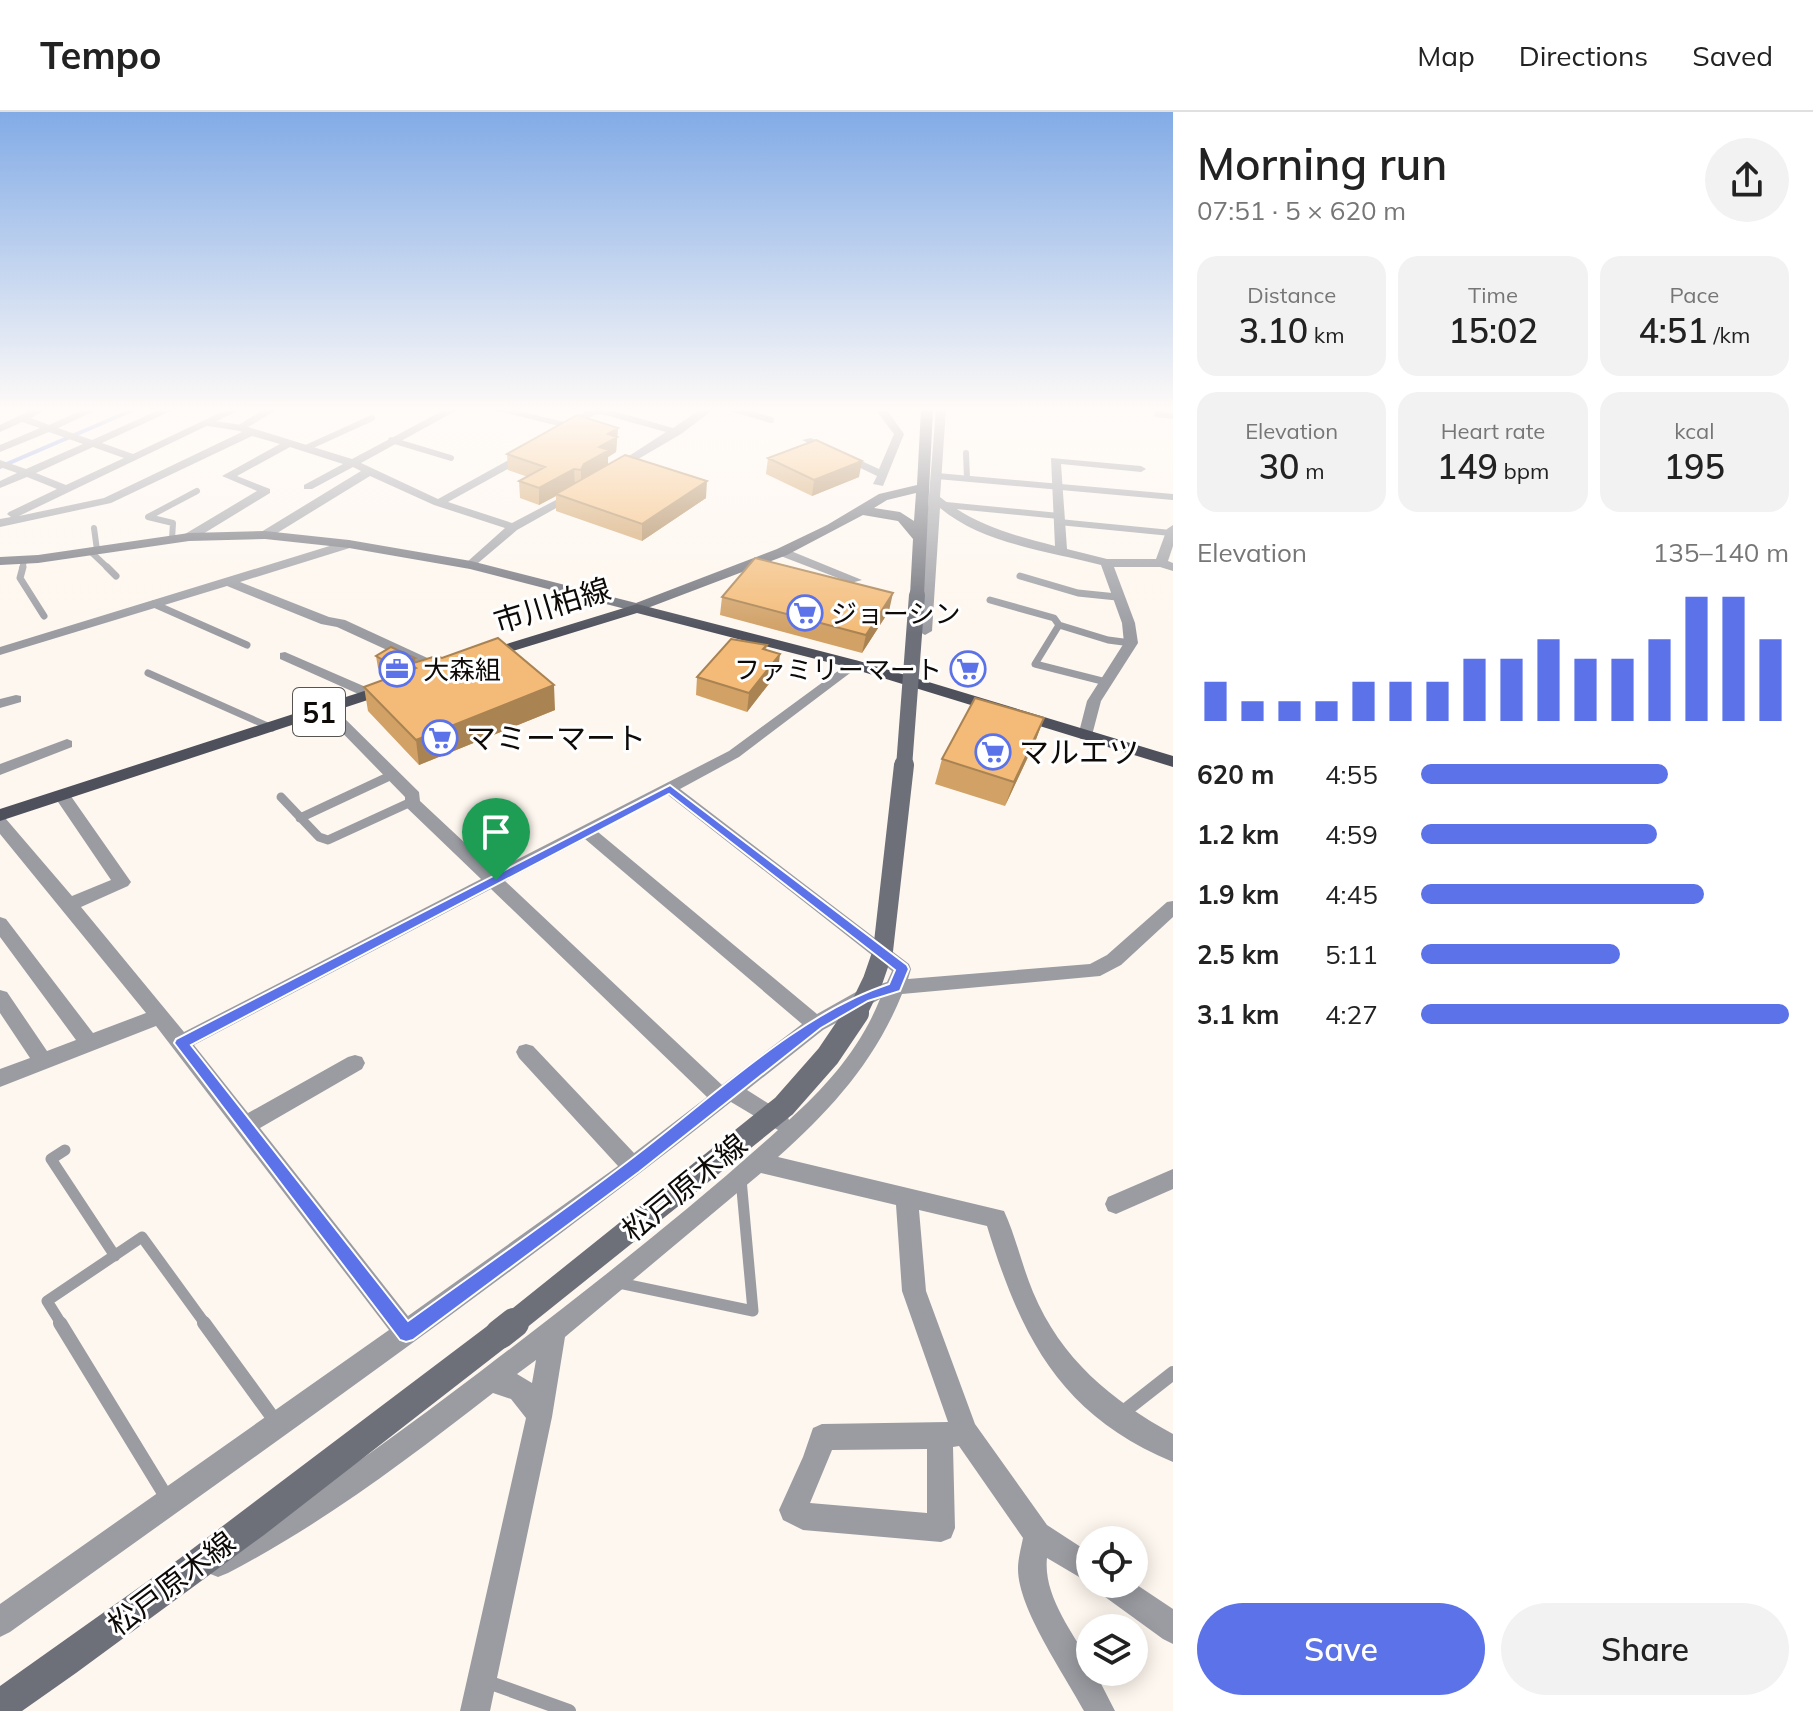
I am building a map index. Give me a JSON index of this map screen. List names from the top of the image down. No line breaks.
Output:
{"streets":{"main road":["市川柏線","51","松戸原木線"]},"places":{"supermarket":["ジョーシン","ファミリーマート","マミーマート","マルエツ"],"office":["大森組"]},"page":{"header":"Tempo","nav":["Map","Directions","Saved"],"heading":["Morning run","07:51 · 5 × 620 m"],"stats":[["Distance","3.10 km"],["Time","15:02"],["Pace","4:51 /km"],["Elevation","30 m"],["Heart rate","149 bpm"],["kcal","195"]],"chart":["Elevation","135–140 m"],"list":[{"name":"620 m","note":"4:55"},{"name":"1.2 km","note":"4:59"},{"name":"1.9 km","note":"4:45"},{"name":"2.5 km","note":"5:11"},{"name":"3.1 km","note":"4:27"}],"buttons":["Save","Share"]}}
